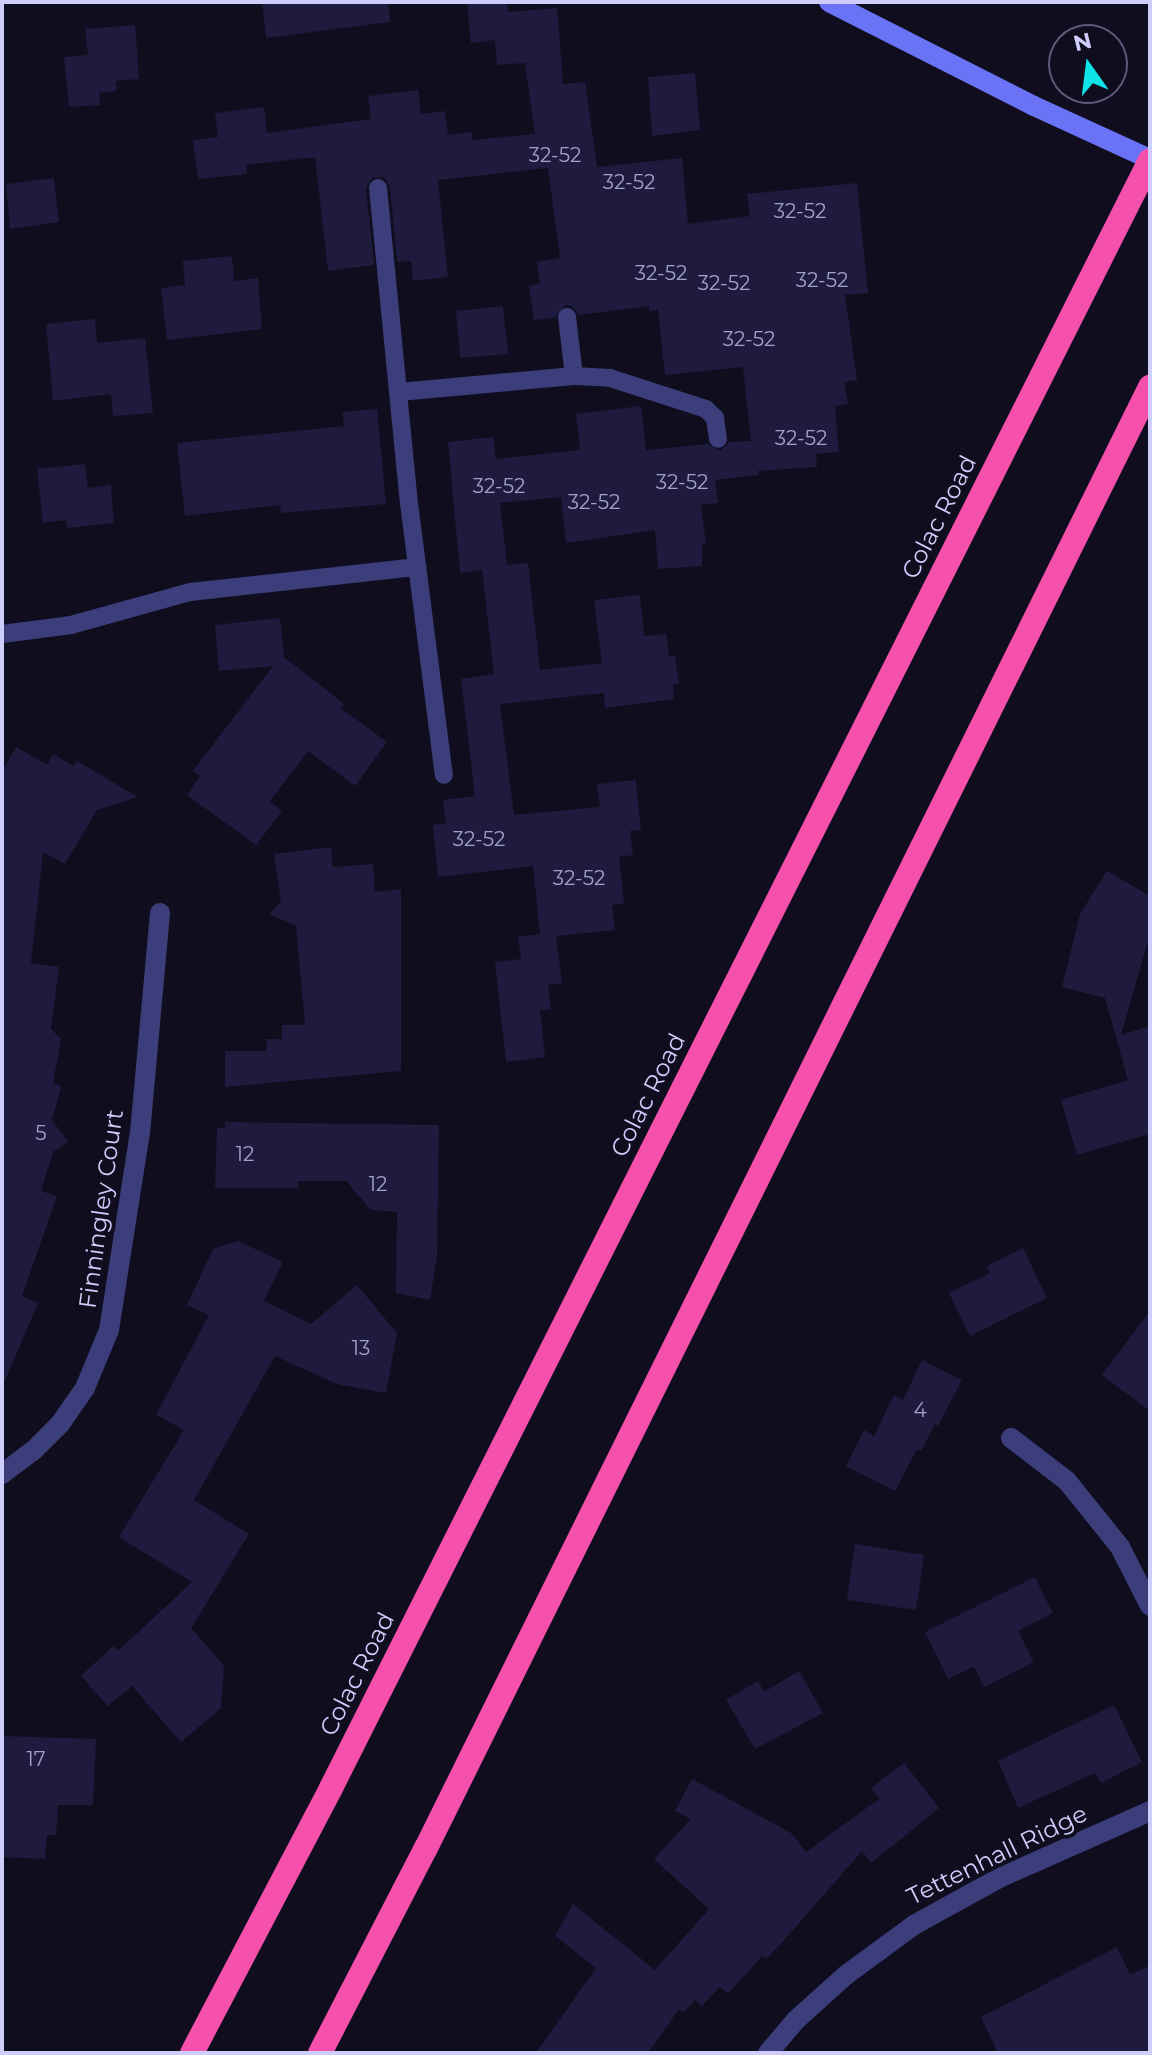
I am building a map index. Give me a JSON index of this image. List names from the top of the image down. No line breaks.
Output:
{"streets":{"highway":["Colac Road"],"street":["Finningley Court","Tettenhall Ridge"]},"house_numbers":["32-52","32-52","32-52","32-52","32-52","32-52","32-52","32-52","32-52","32-52","32-52","32-52","32-52","5","12","12","13","4","17"],"north":"top"}
